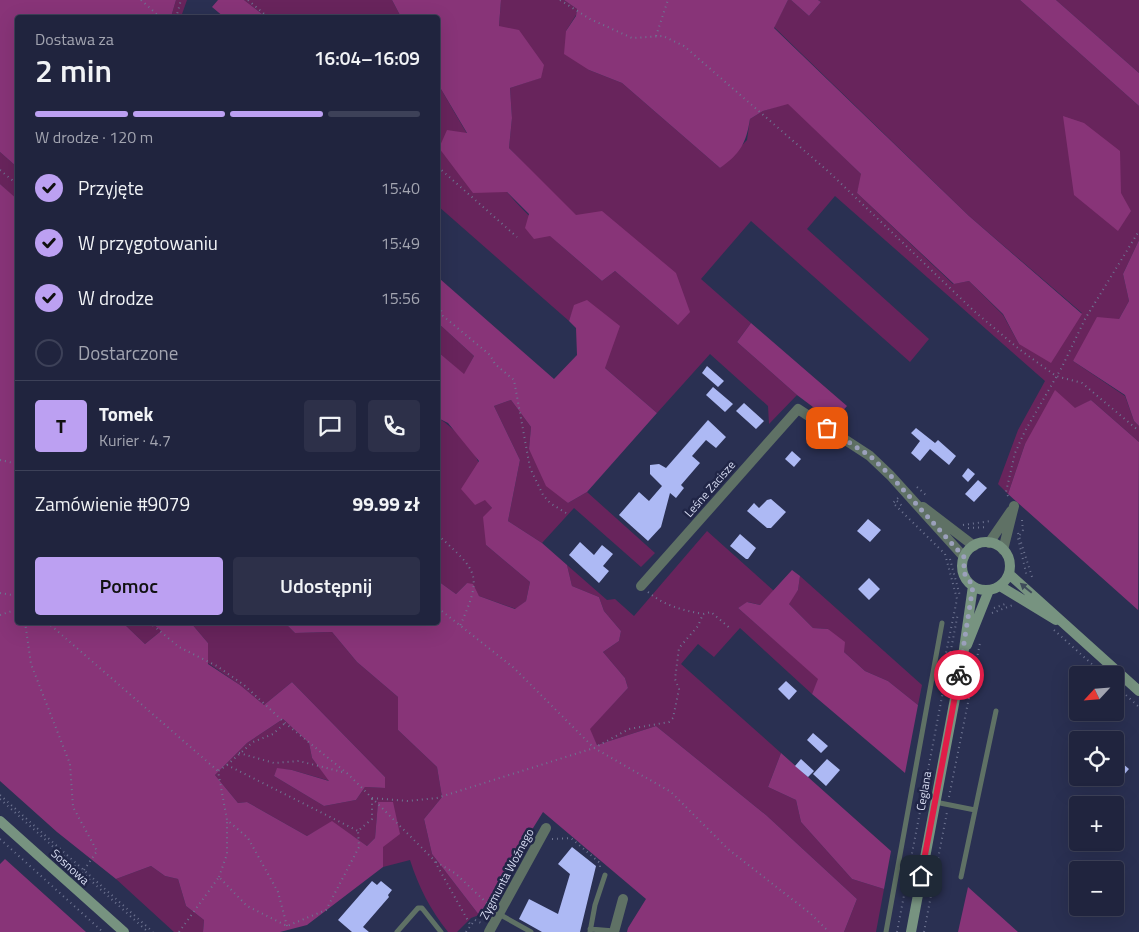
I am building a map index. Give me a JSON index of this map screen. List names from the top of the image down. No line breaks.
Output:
{"streets":{"street":["Leśne Zacisze","Ceglana","Sosnowa","Zygmunta Woźnego"]},"north":"bottom left","page":{"heading":["2 min","Dostawa za","16:04–16:09"],"panel":["Tomek","Kurier · 4.7","Zamówienie #9079","99.99 zł"],"bar":"W drodze · 120 m","list":[["Przyjęte","15:40"],["W przygotowaniu","15:49"],["W drodze","15:56"],"Dostarczone"],"round":"T","buttons":["Pomoc","Udostępnij"],"map_buttons":["+","−"]}}
